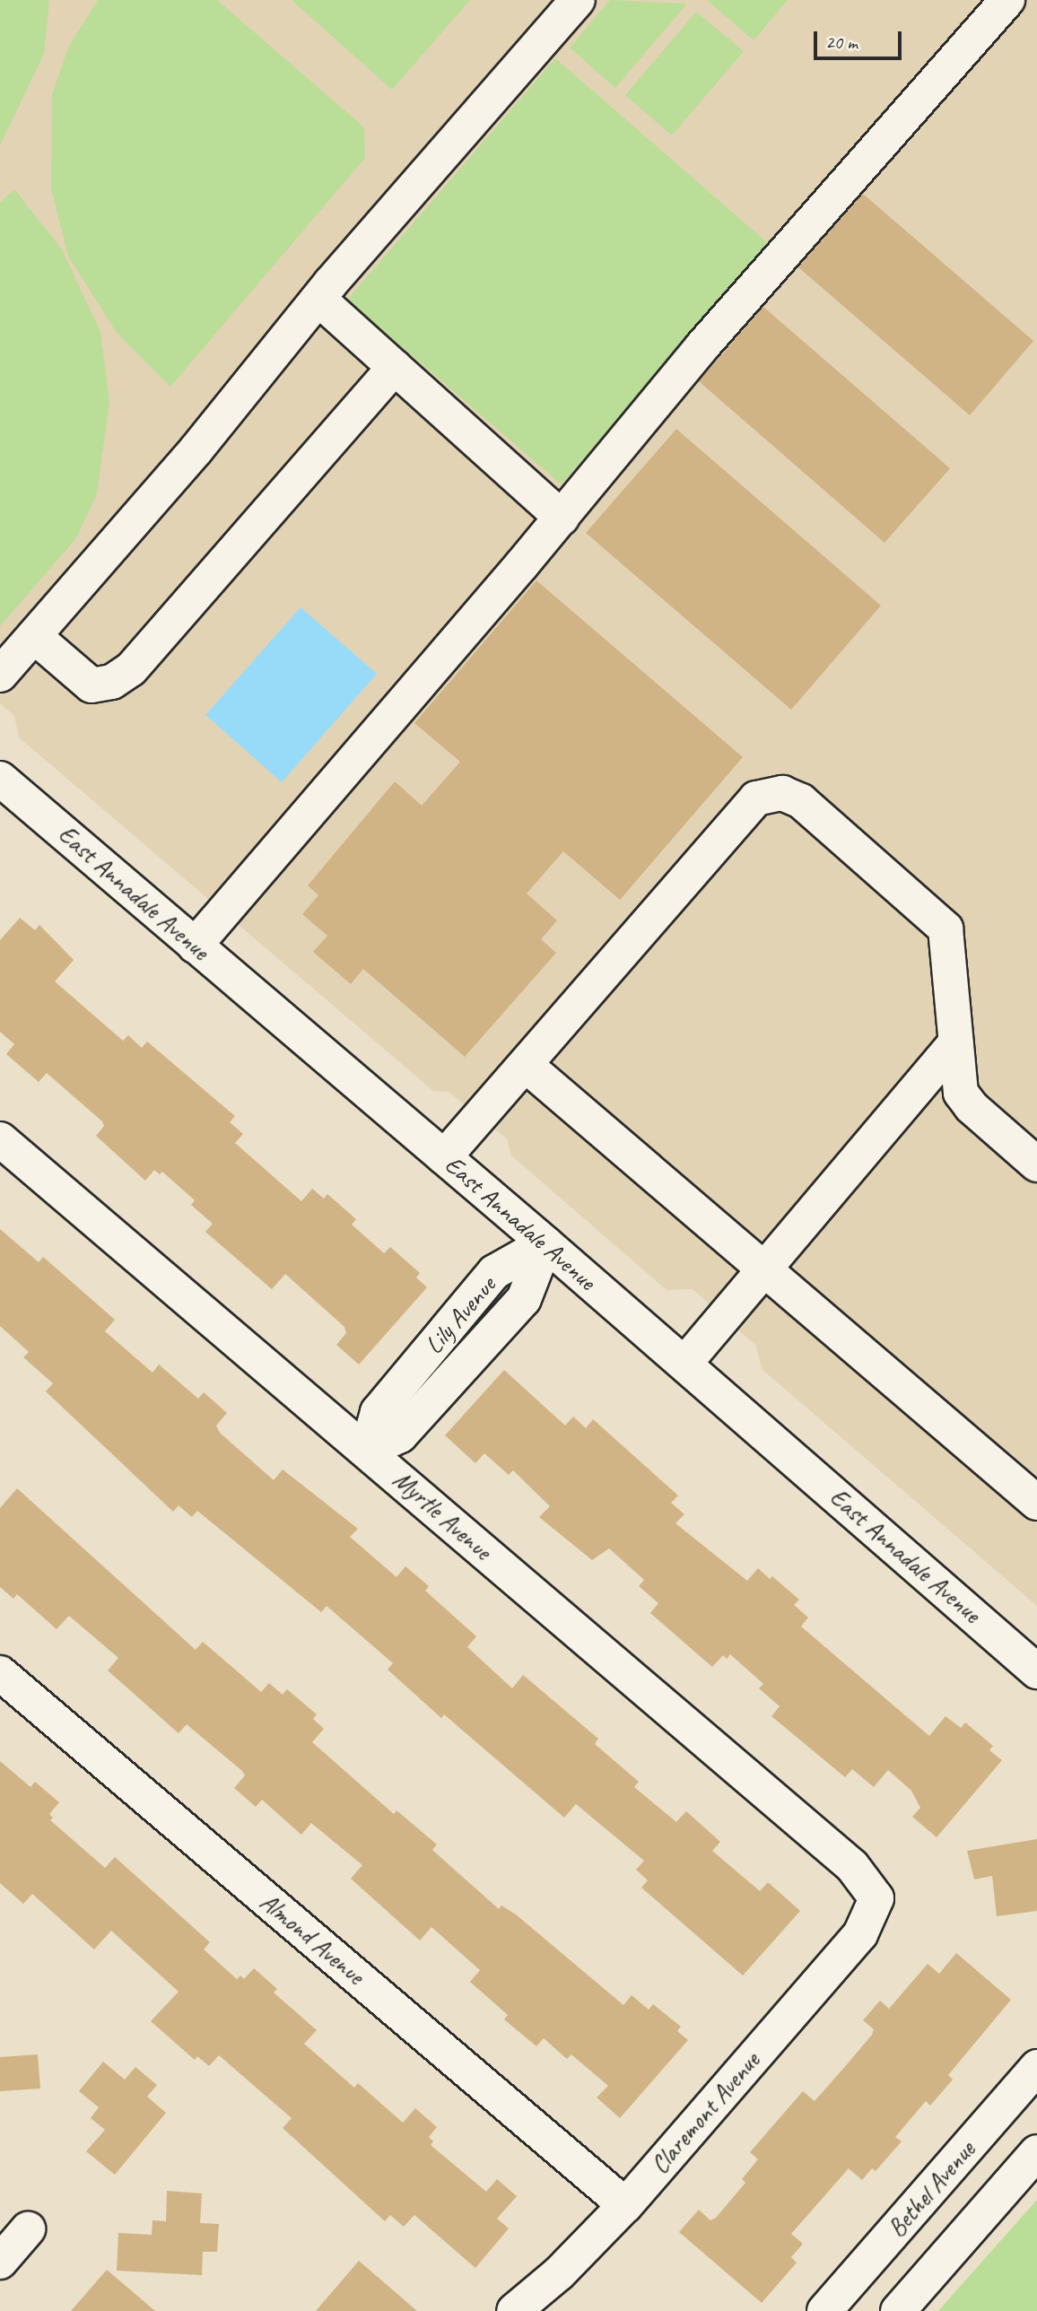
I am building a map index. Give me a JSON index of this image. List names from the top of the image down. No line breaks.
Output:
{"streets":{"street":["East Annadale Avenue","Lily Avenue","Myrtle Avenue","Almond Avenue","Claremont Avenue","Bethel Avenue"]},"crossings":[["East Annadale Avenue","Lily Avenue"],["Lily Avenue","Myrtle Avenue"],["Myrtle Avenue","Claremont Avenue"],["Almond Avenue","Claremont Avenue"]],"scale_bar":"20 m"}
